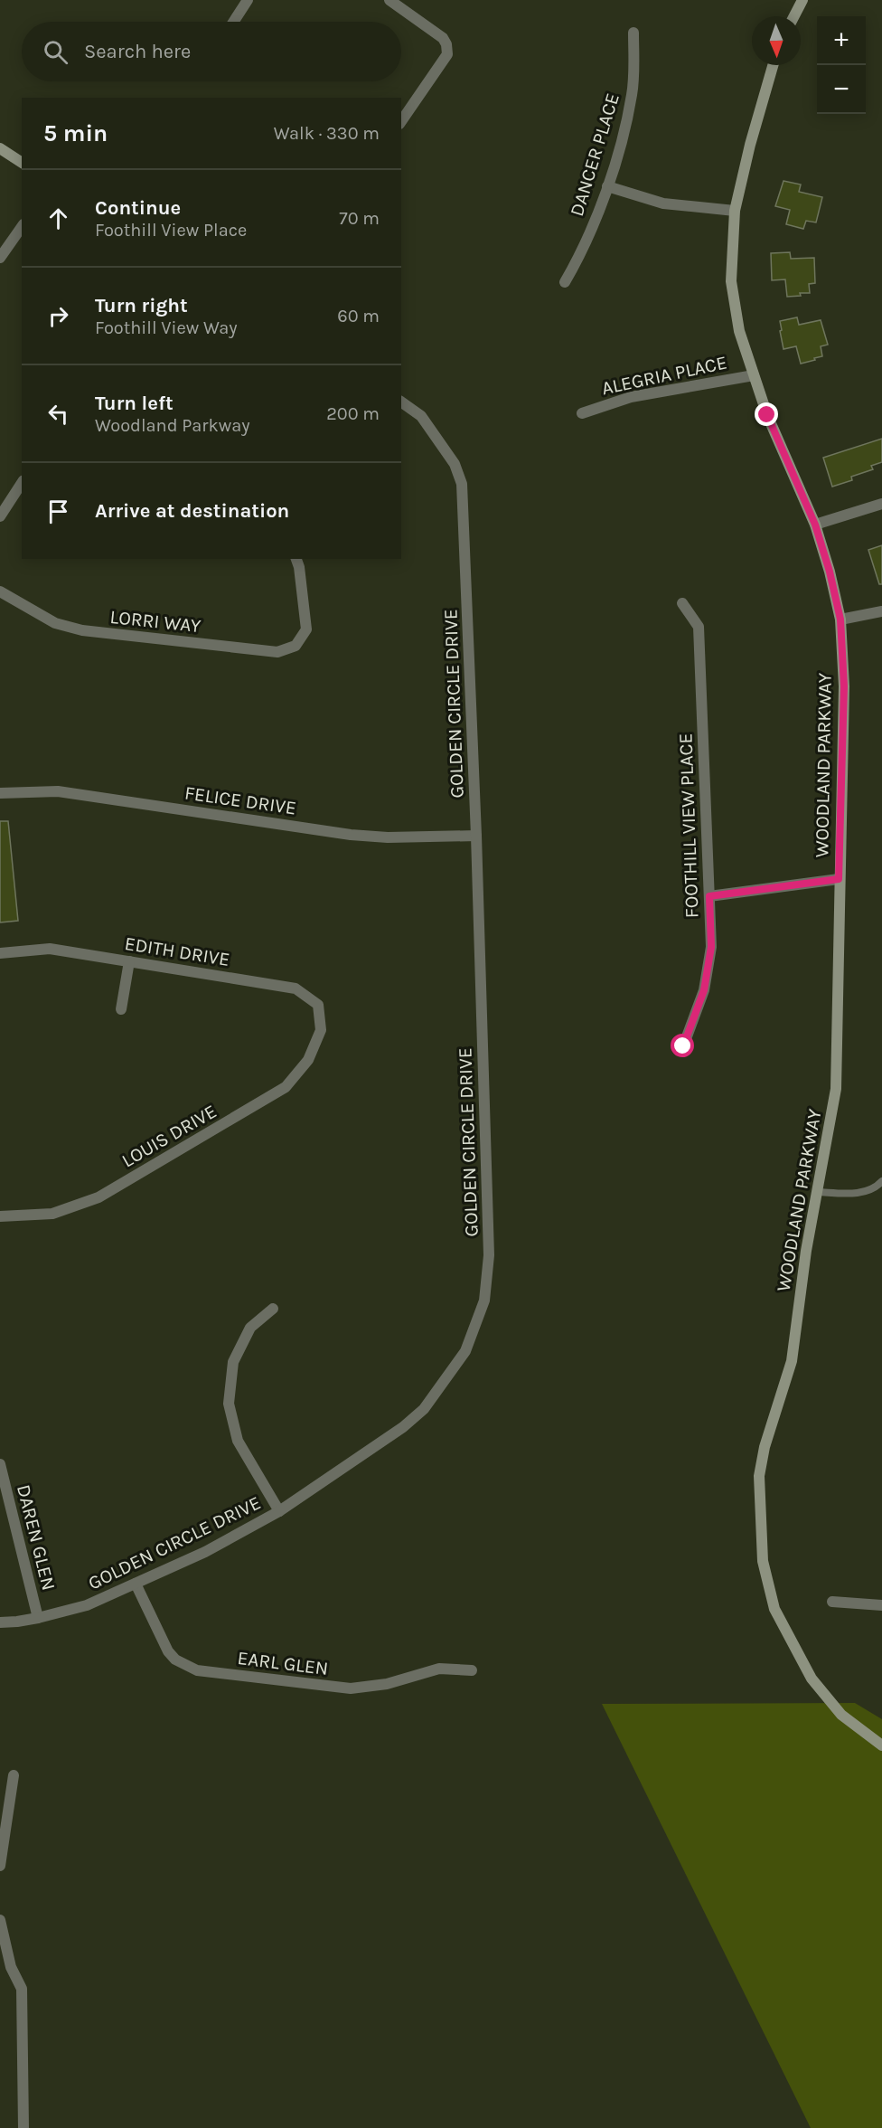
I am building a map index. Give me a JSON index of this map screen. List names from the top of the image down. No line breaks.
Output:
{"streets":{"street":["DANCER PLACE","ALEGRIA PLACE","LORRI WAY","GOLDEN CIRCLE DRIVE","WOODLAND PARKWAY","FELICE DRIVE","FOOTHILL VIEW PLACE","EDITH DRIVE","LOUIS DRIVE","DAREN GLEN","EARL GLEN"]},"crossings":[["ALEGRIA PLACE","WOODLAND PARKWAY"],["GOLDEN CIRCLE DRIVE","FELICE DRIVE"],["GOLDEN CIRCLE DRIVE","DAREN GLEN"],["GOLDEN CIRCLE DRIVE","EARL GLEN"],["EDITH DRIVE","LOUIS DRIVE"]],"north":"bottom","page":{"map_buttons":["+","−"],"search":"Search here","heading":["5 min","Walk · 330 m"],"list":[["Continue","Foothill View Place","70 m"],["Turn right","Foothill View Way","60 m"],["Turn left","Woodland Parkway","200 m"],"Arrive at destination"]}}
